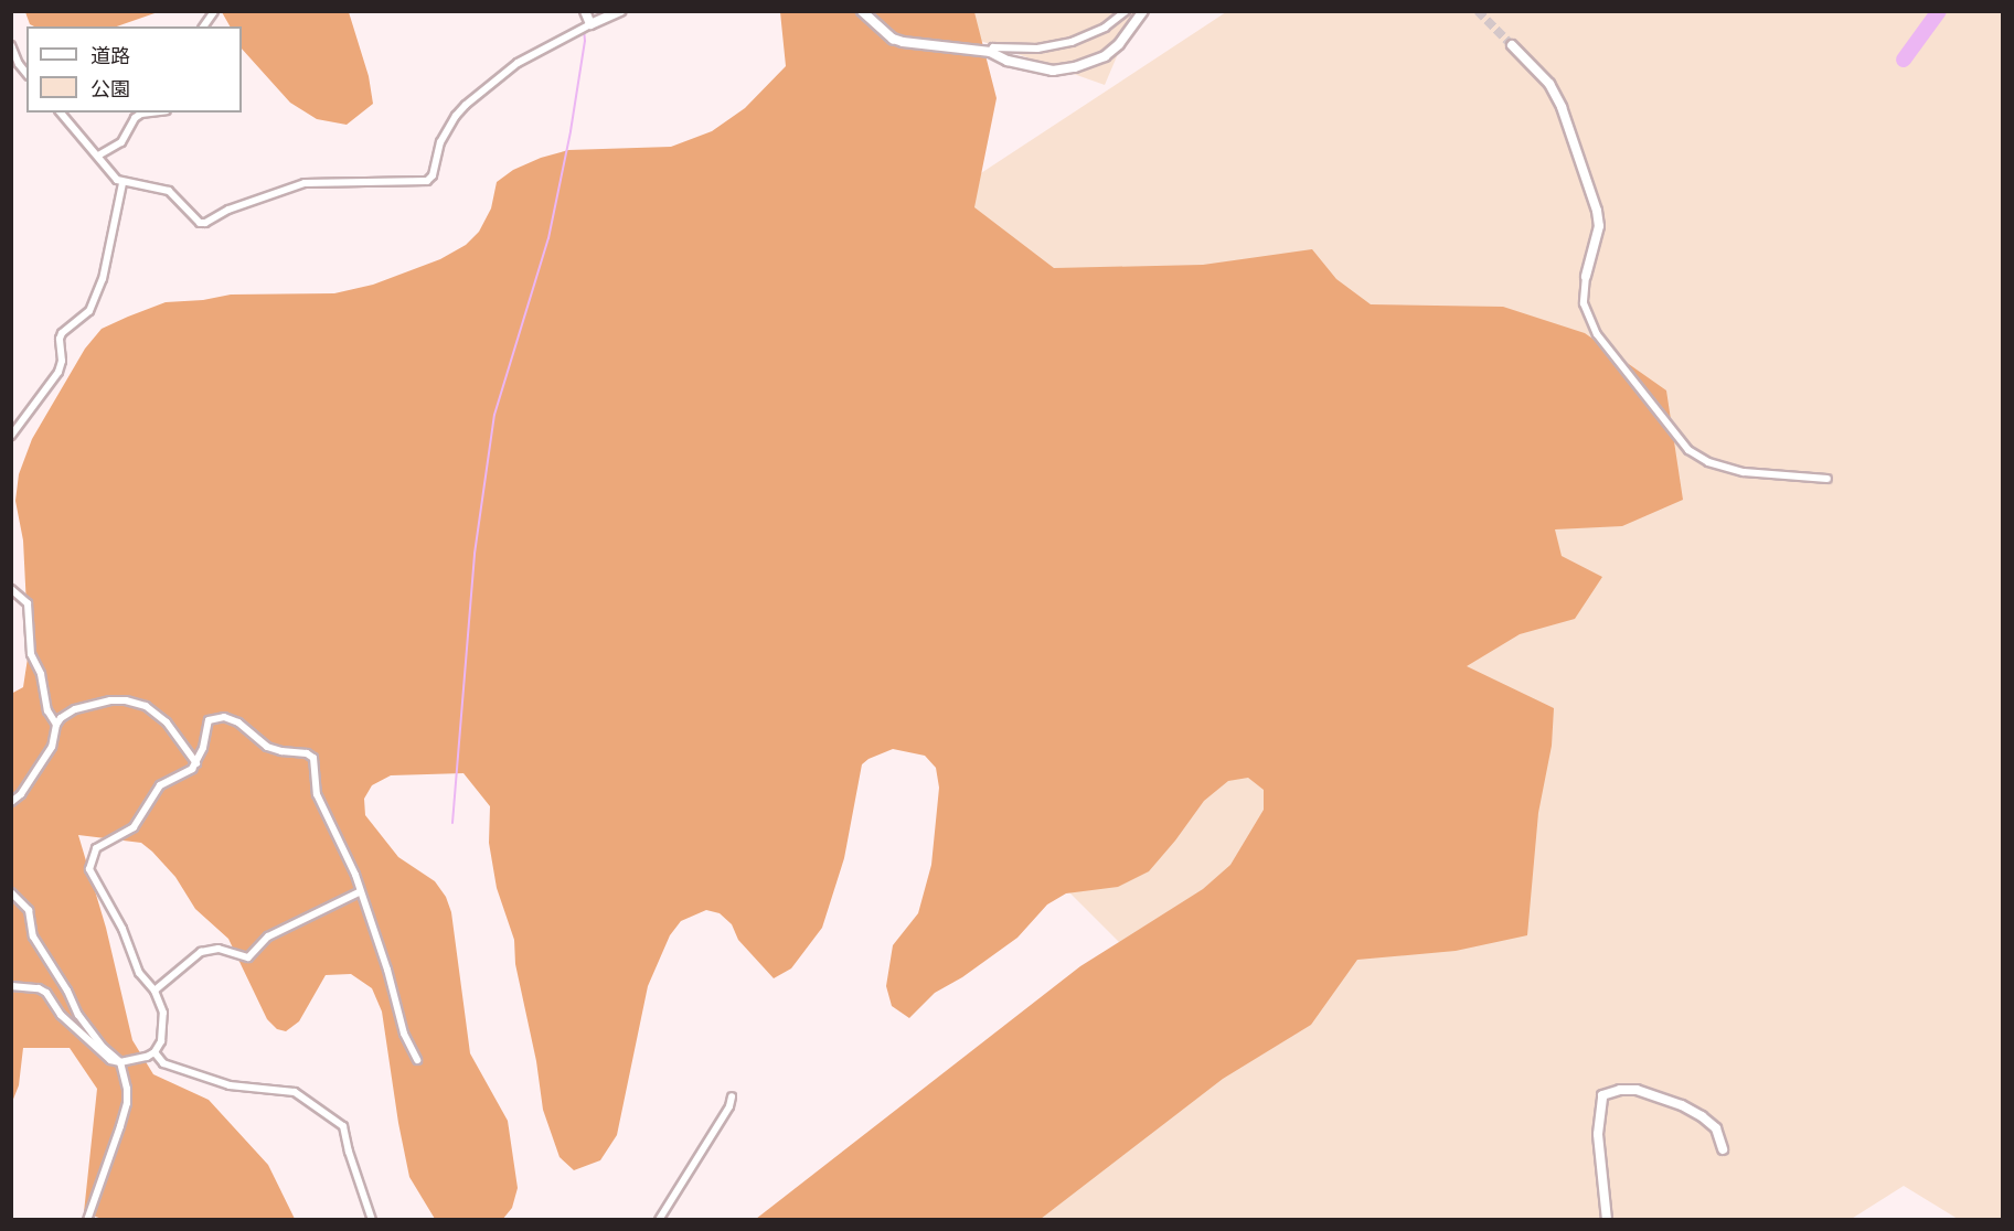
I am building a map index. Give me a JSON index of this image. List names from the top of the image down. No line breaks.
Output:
{"legend":["道路","公園"]}
